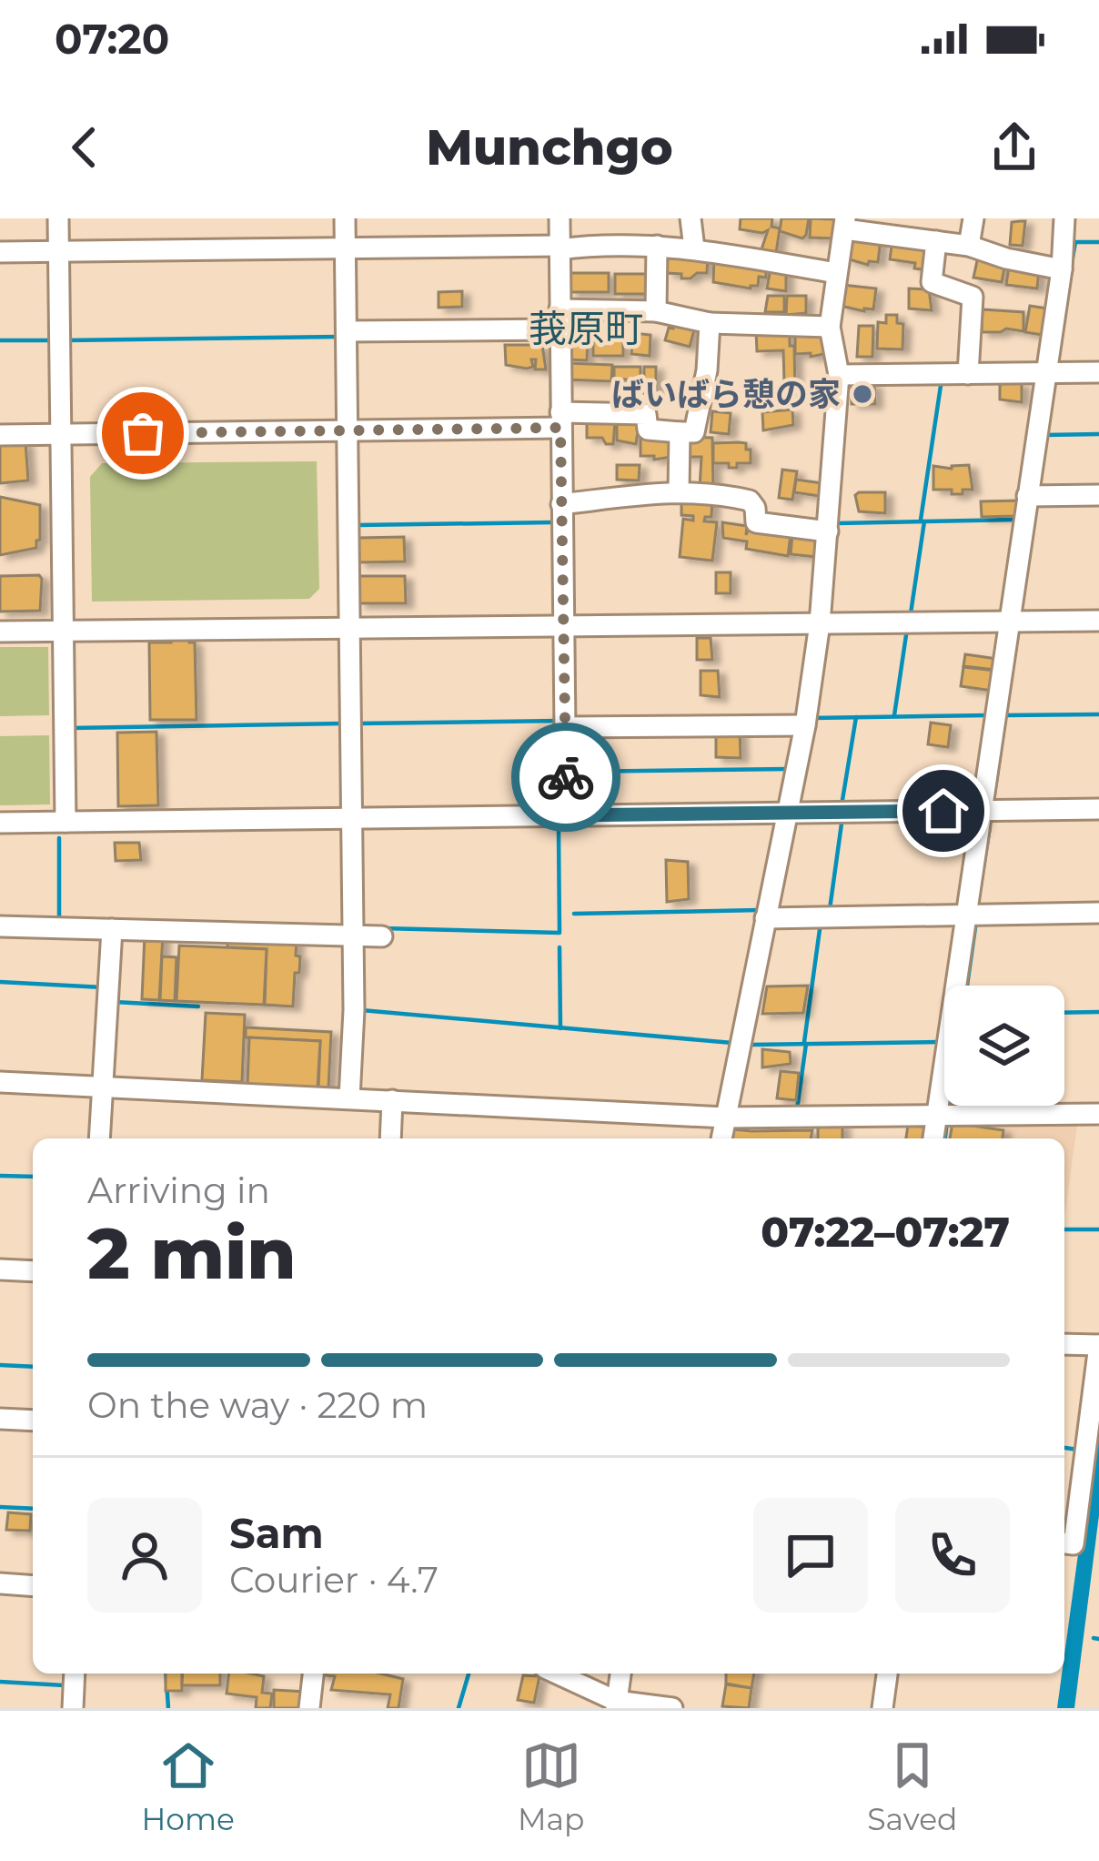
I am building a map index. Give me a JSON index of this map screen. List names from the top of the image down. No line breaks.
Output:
{"districts":["莪原町"],"places":["ばいばら憩の家"],"page":{"status":"07:20","header":"Munchgo","heading":["2 min","Arriving in","07:22–07:27"],"panel":["Sam","Courier · 4.7"],"bar":"On the way · 220 m","tabs":["Home","Map","Saved"]}}
